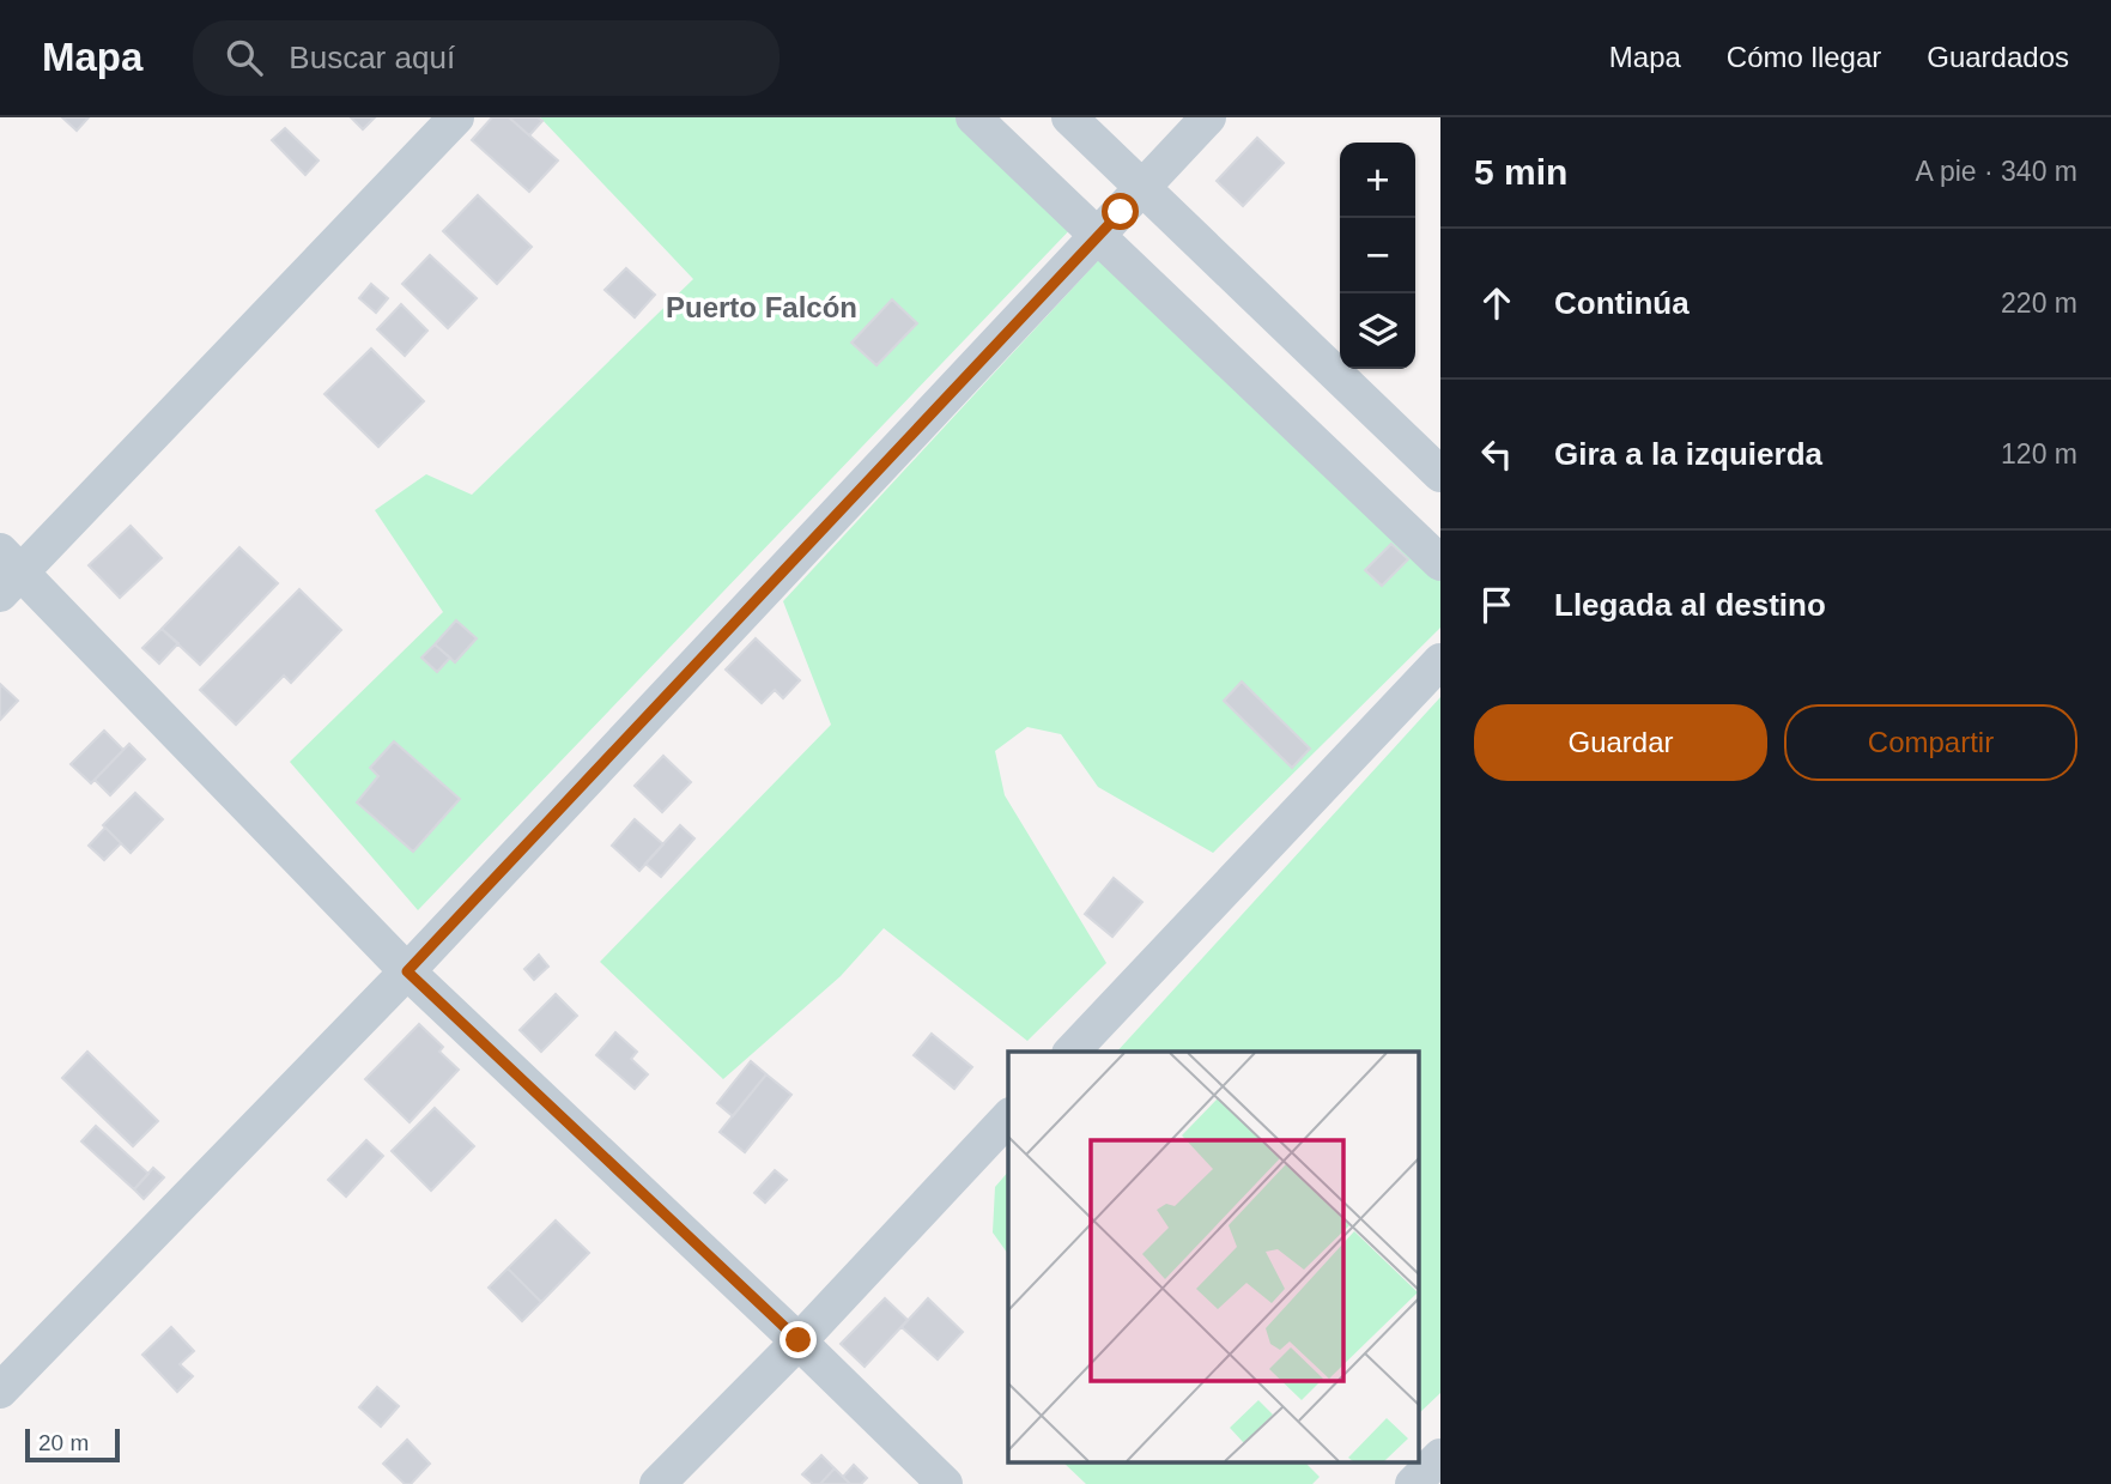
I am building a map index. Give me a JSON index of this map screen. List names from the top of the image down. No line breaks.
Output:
{"districts":["Puerto Falcón"],"scale_bar":"20 m","page":{"header":"Mapa","search":"Buscar aquí","nav":["Mapa","Cómo llegar","Guardados"],"heading":["5 min","A pie · 340 m"],"map_buttons":["+","−"],"list":[["Continúa","220 m"],["Gira a la izquierda","120 m"],"Llegada al destino"],"buttons":["Guardar","Compartir"],"scale":"20 m"}}
